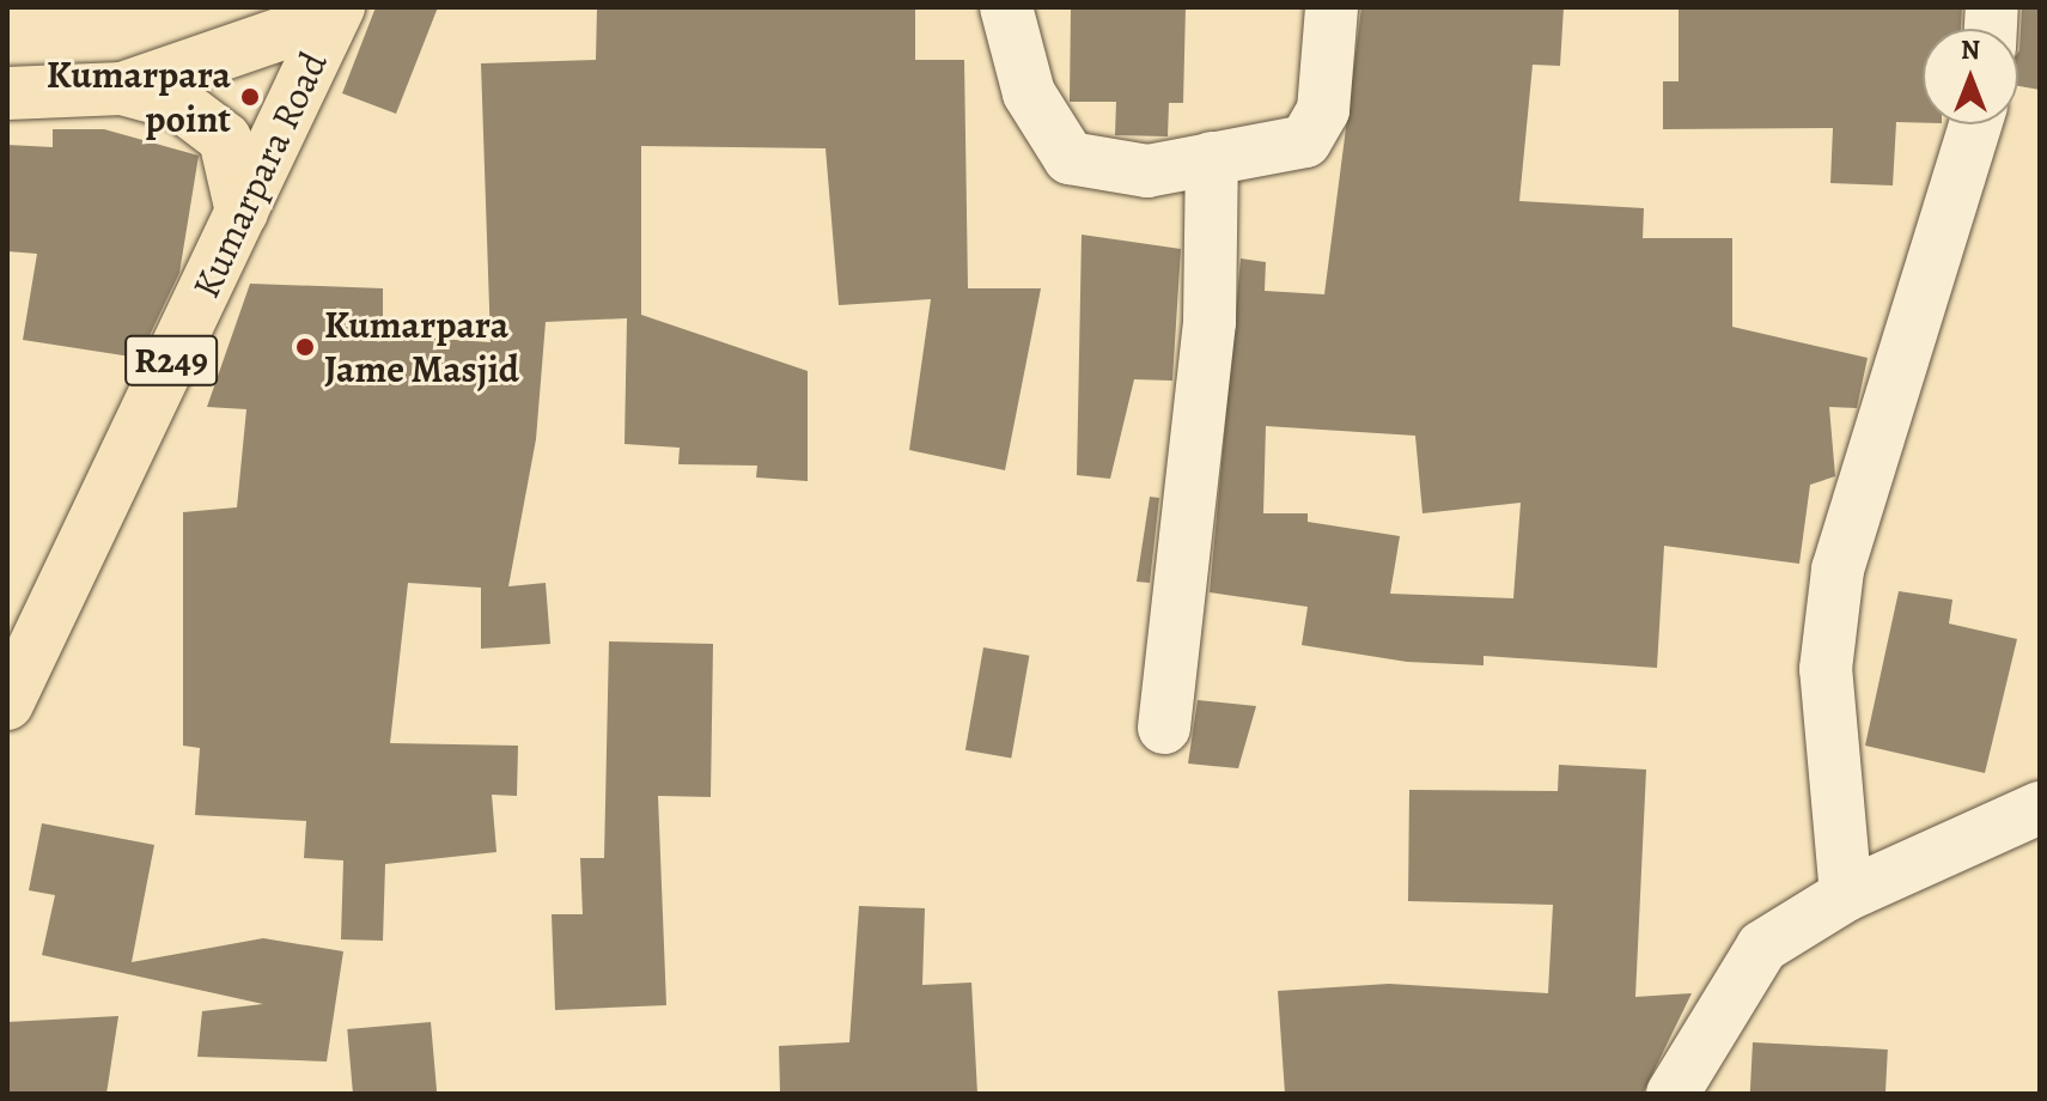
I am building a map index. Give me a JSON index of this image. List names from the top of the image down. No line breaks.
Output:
{"streets":{"main road":["Kumarpara Road","R249"]},"crossings":[["Kumarpara Road","R249"]],"places":["Kumarpara point","Kumarpara Jame Masjid"],"north":"top"}
